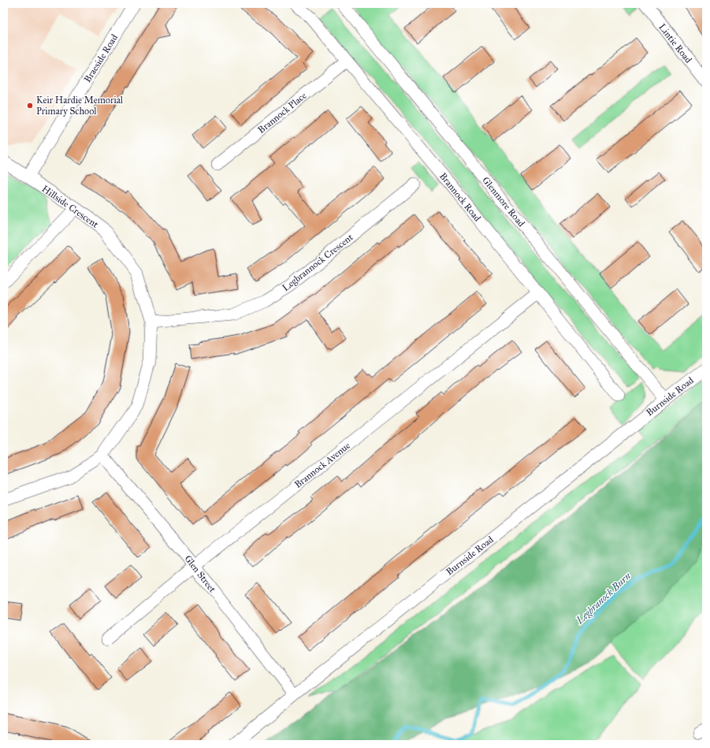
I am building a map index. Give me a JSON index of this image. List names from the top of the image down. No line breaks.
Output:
{"streets":{"street":["Lintie Road","Braeside Road","Brannock Place","Brannock Road","Glenmore Road","Hillside Crescent","Legbrannock Crescent","Burnside Road","Brannock Avenue","Glen Street"]},"crossings":[["Braeside Road","Hillside Crescent"],["Brannock Place","Brannock Road"],["Brannock Road","Brannock Avenue"],["Glenmore Road","Burnside Road"],["Hillside Crescent","Legbrannock Crescent"],["Hillside Crescent","Glen Street"],["Burnside Road","Glen Street"],["Brannock Avenue","Glen Street"]],"water":["Legbranock Burn"],"places":["Keir Hardie Memorial Primary School"]}
